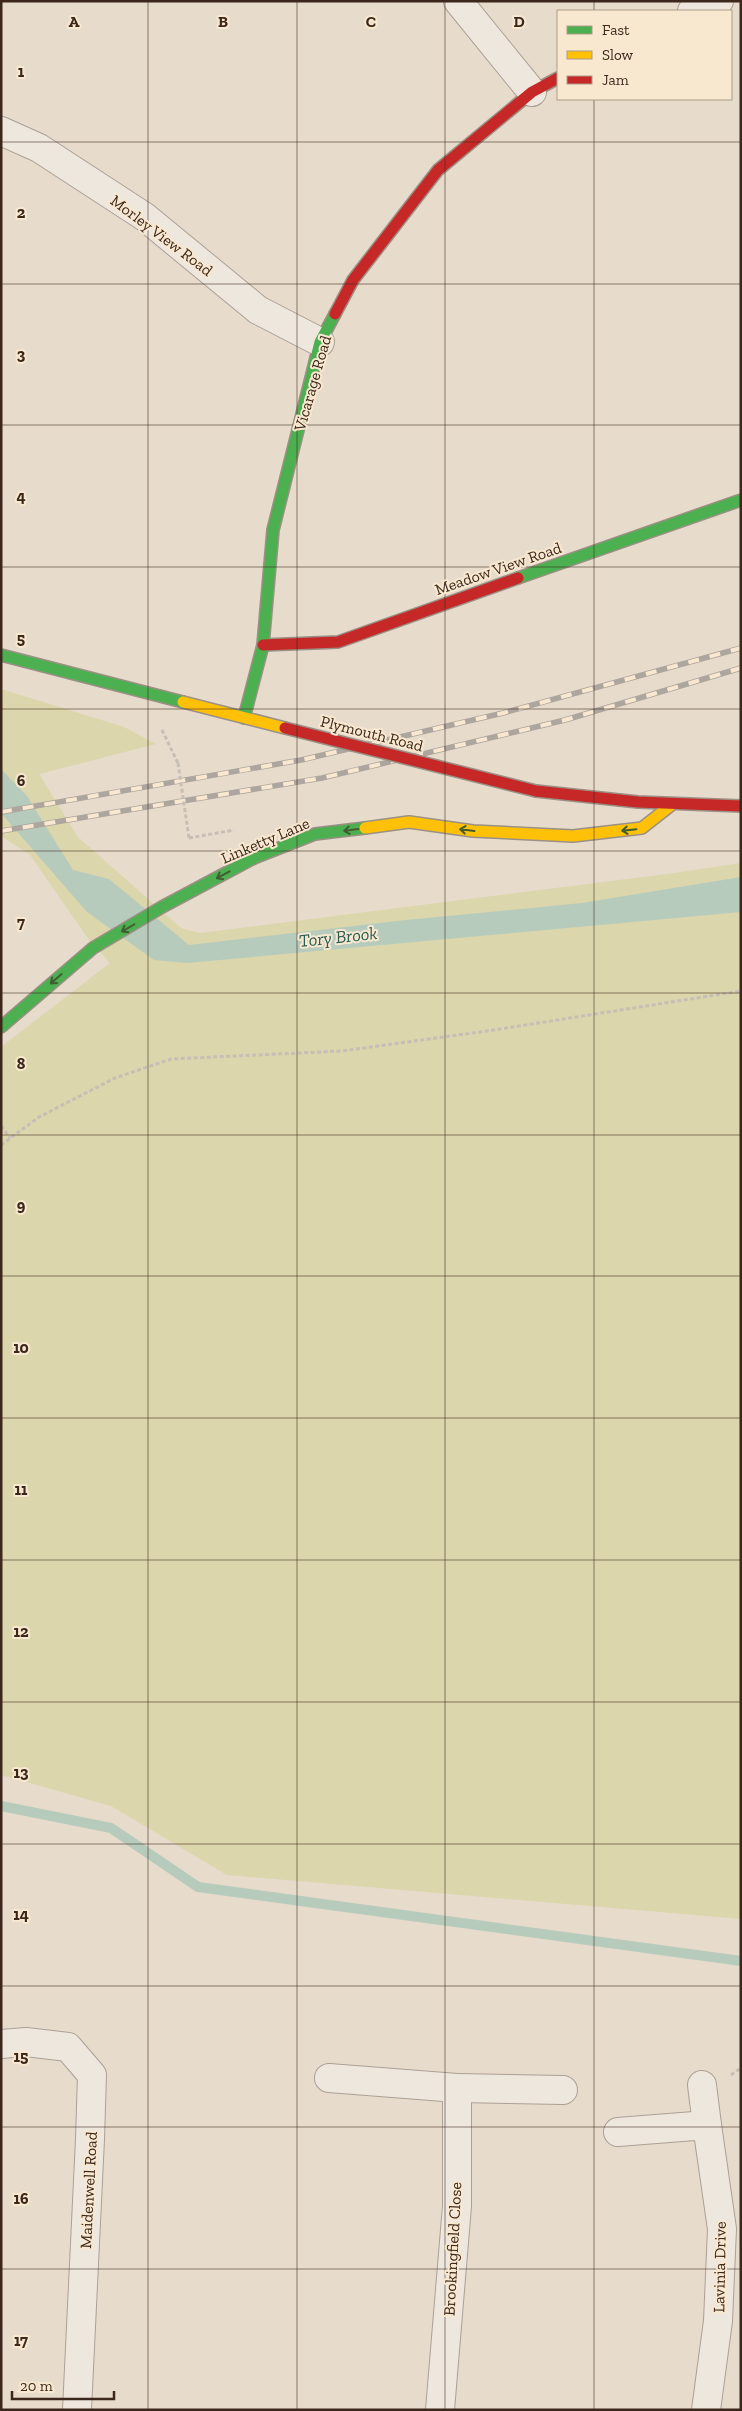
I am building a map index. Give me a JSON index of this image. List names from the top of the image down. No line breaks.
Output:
{"streets":{"street":["Morley View Road","Vicarage Road","Meadow View Road","Plymouth Road","Linketty Lane","Maidenwell Road","Brookingfield Close","Lavinia Drive"]},"crossings":[["Morley View Road","Vicarage Road"],["Vicarage Road","Meadow View Road"],["Vicarage Road","Plymouth Road"],["Plymouth Road","Linketty Lane"]],"one_way":["Linketty Lane"],"water":["Tory Brook"],"legend":["Fast","Slow","Jam"],"scale_bar":"20 m","grid":{"columns":["A","B","C","D"],"rows":["1","2","3","4","5","6","7","8","9","10","11","12","13","14","15","16","17"]}}
